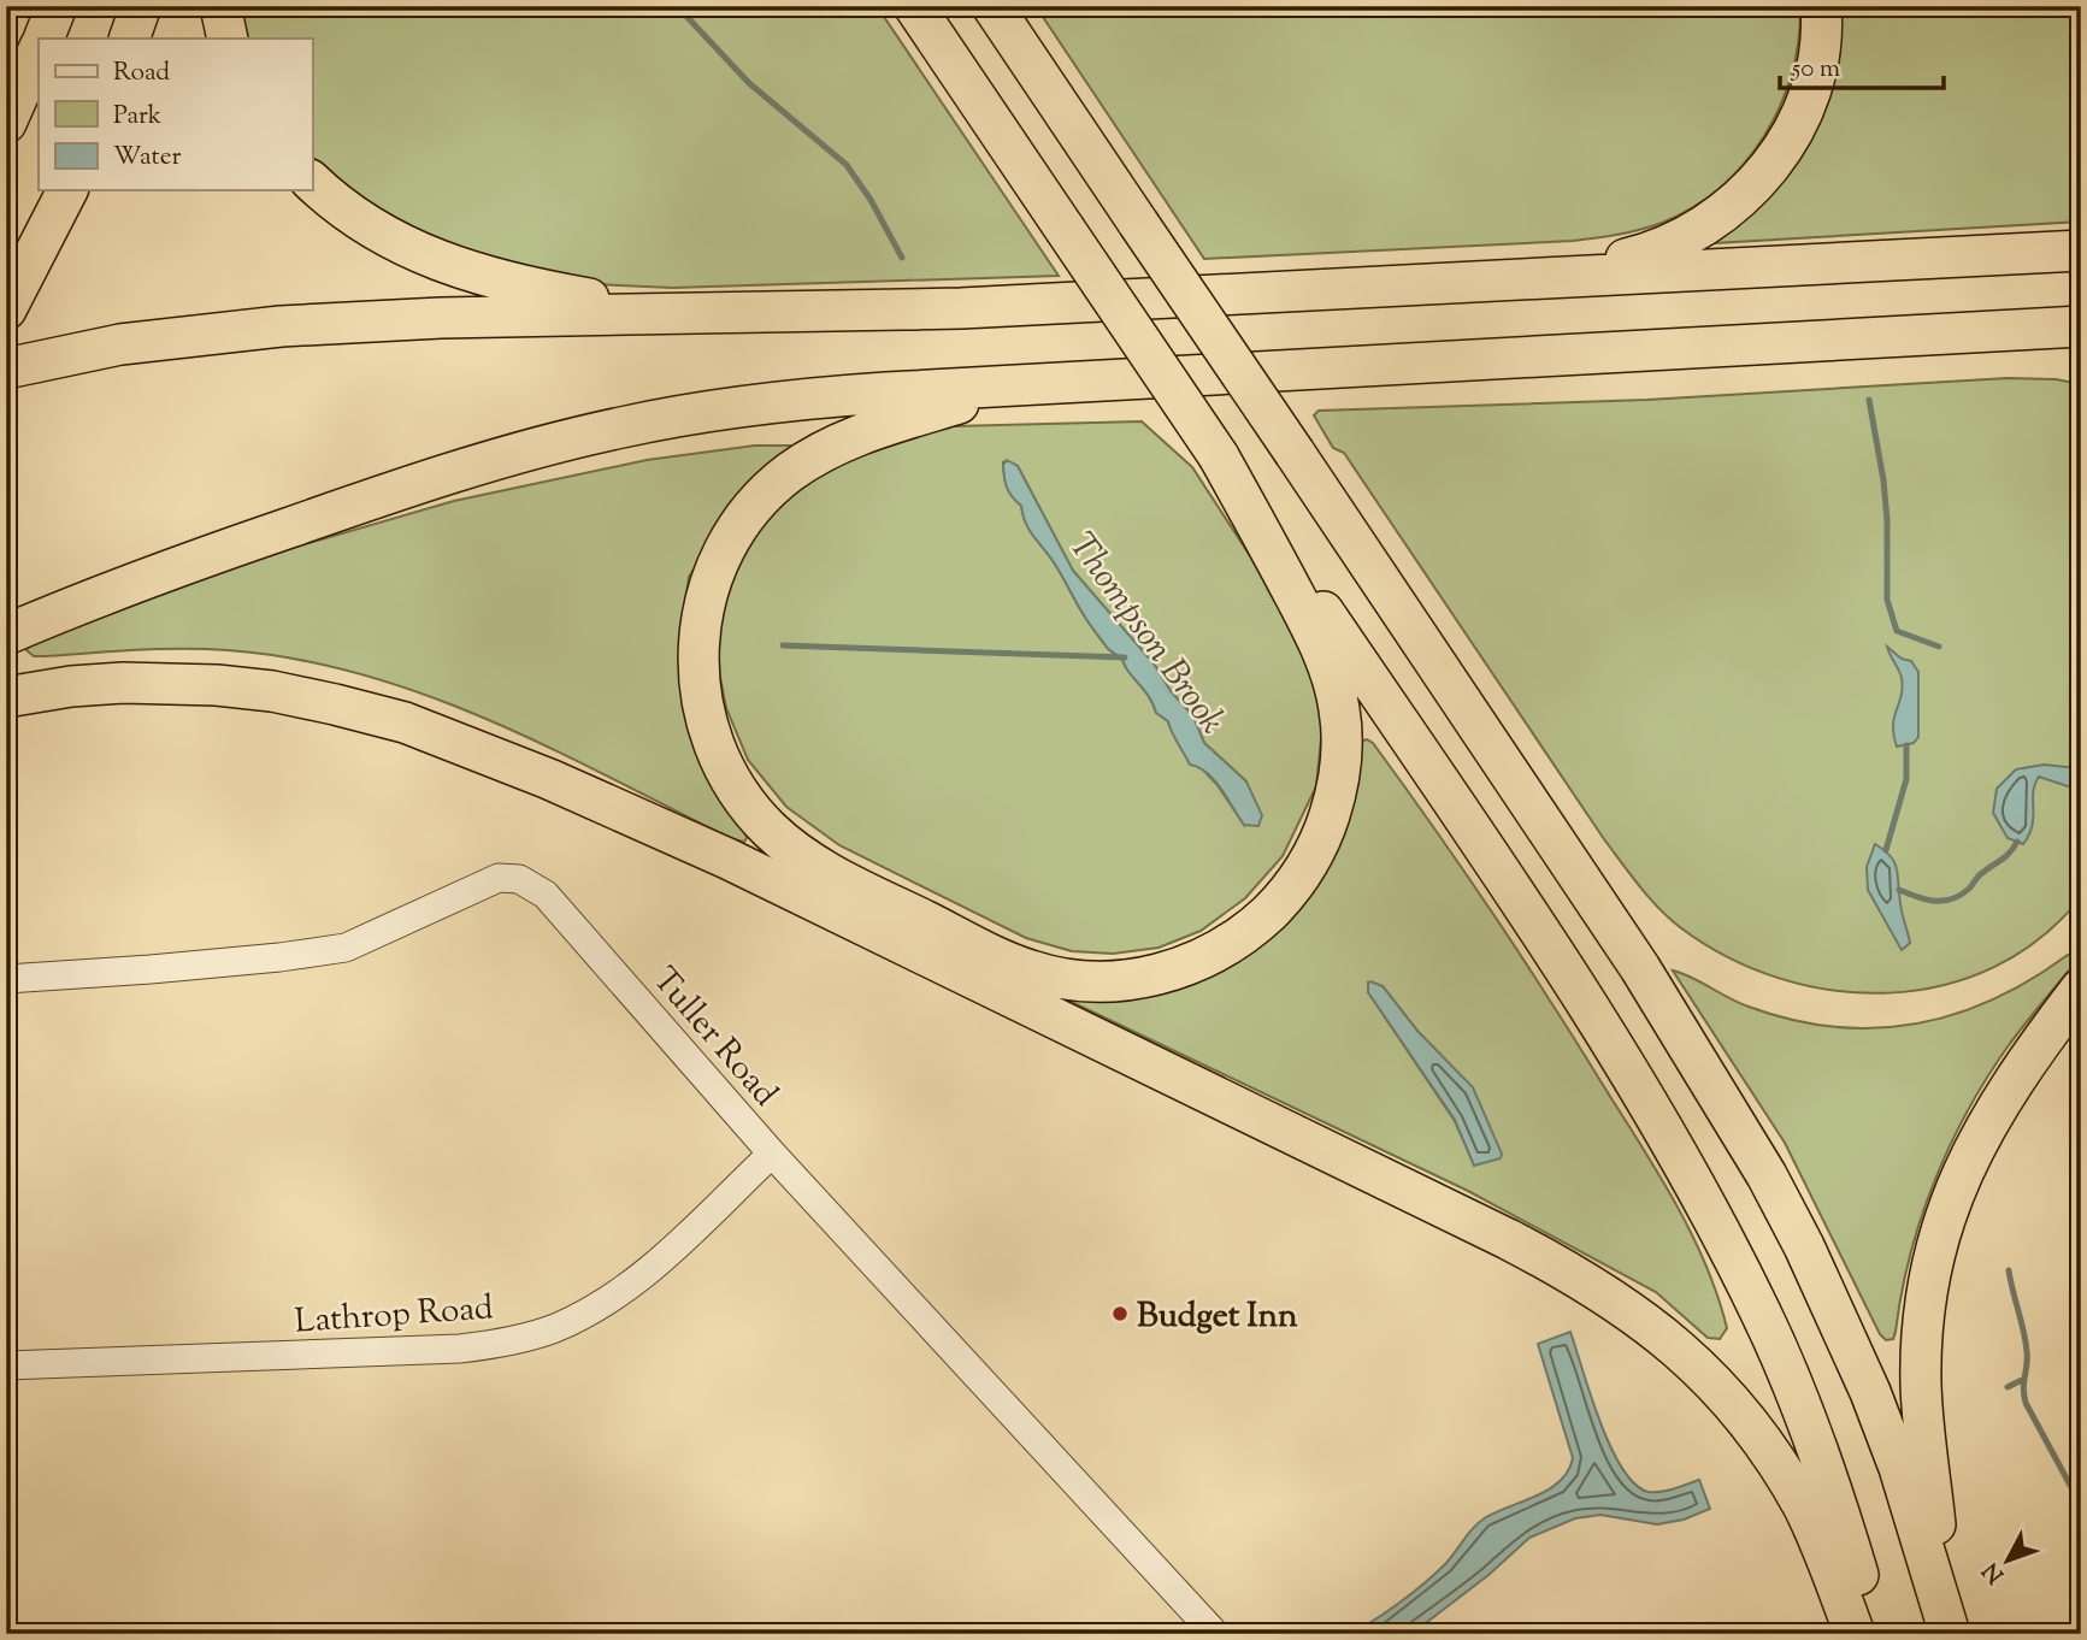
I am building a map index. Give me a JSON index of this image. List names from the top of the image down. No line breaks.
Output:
{"streets":{"street":["Tuller Road","Lathrop Road"]},"crossings":[["Tuller Road","Lathrop Road"]],"water":["Thompson Brook"],"places":["Budget Inn"],"legend":["Road","Park","Water"],"scale_bar":"50 m","north":"bottom left"}
